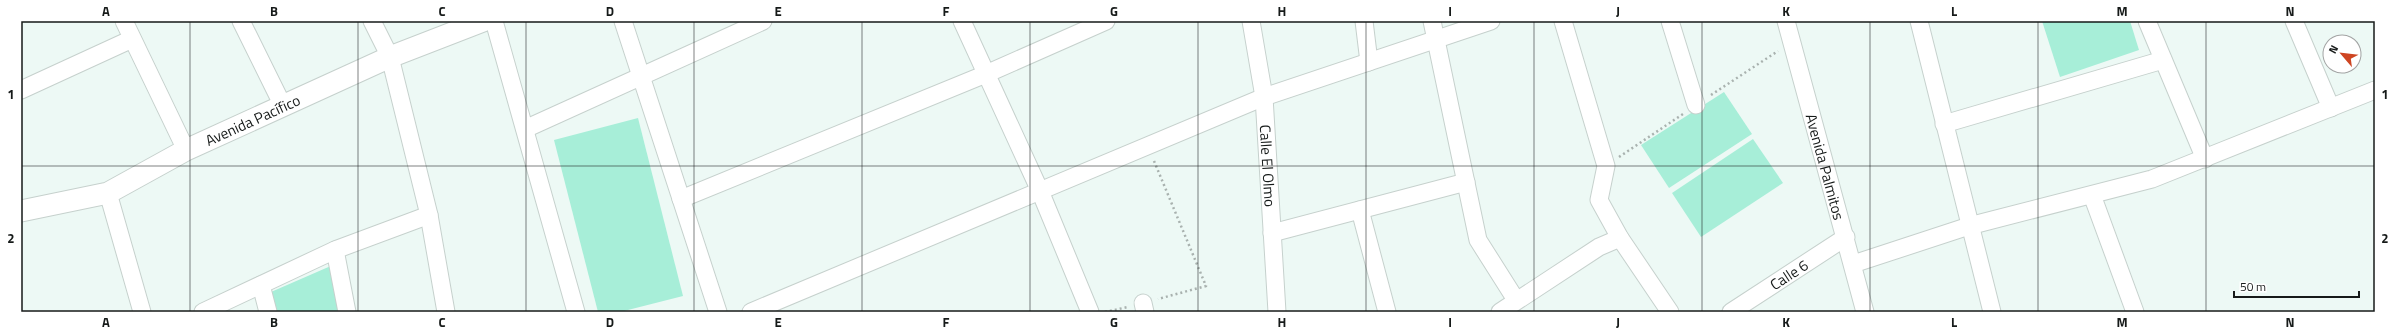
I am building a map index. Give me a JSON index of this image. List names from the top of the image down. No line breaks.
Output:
{"streets":{"street":["Avenida Pacífico","Calle El Olmo","Avenida Palmitos","Calle 6"]},"crossings":[["Avenida Palmitos","Calle 6"]],"scale_bar":"50 m","north":"top left","grid":{"columns":["A","B","C","D","E","F","G","H","I","J","K","L","M","N"],"rows":["1","2"]}}
